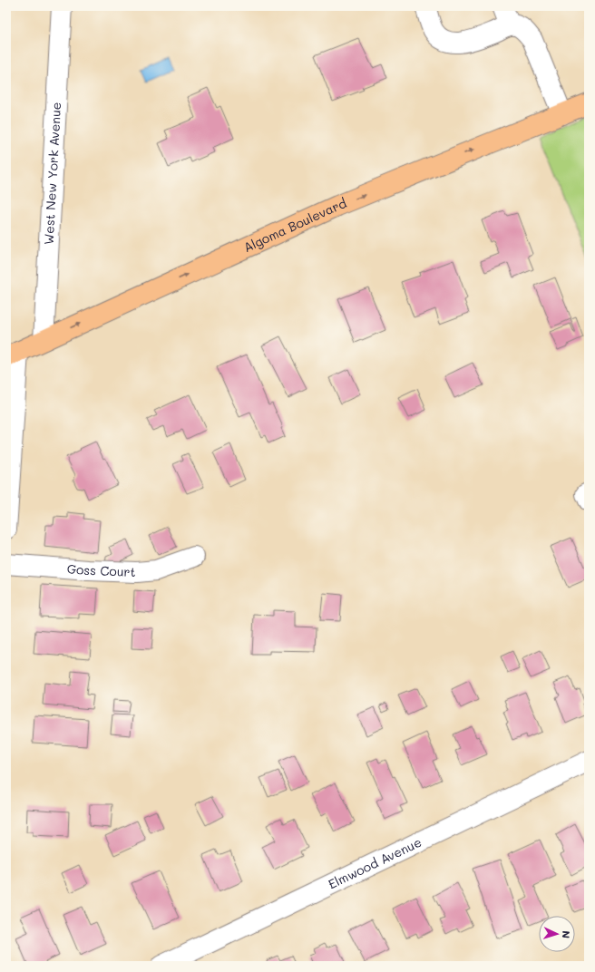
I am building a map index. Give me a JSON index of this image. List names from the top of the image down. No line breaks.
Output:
{"streets":{"main road":["Algoma Boulevard"],"street":["West New York Avenue","Goss Court","Elmwood Avenue"]},"crossings":[["West New York Avenue","Algoma Boulevard"]],"one_way":["Algoma Boulevard"],"north":"right"}
